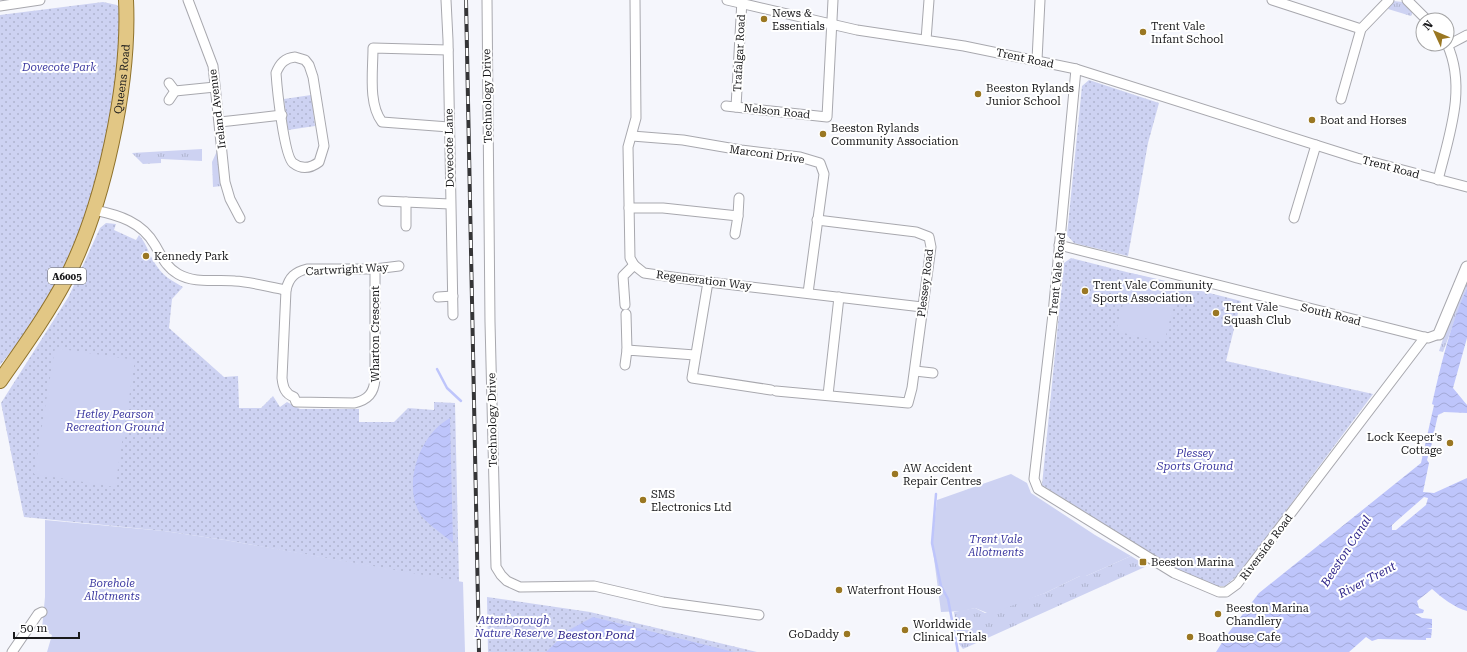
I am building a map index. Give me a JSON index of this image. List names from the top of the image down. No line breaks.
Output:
{"streets":{"main road":["Queens Road","A6005"],"street":["Trafalgar Road","Trent Road","Technology Drive","Ireland Avenue","Nelson Road","Dovecote Lane","Marconi Drive","Cartwright Way","Trent Vale Road","Regeneration Way","Plessey Road","South Road","Wharton Crescent","Riverside Road"]},"crossings":[["Trafalgar Road","Trent Road"],["Trafalgar Road","Nelson Road"],["Trent Road","Nelson Road"],["Trent Road","Trent Vale Road"],["Queens Road","A6005"],["Marconi Drive","Regeneration Way"],["Marconi Drive","Plessey Road"],["Cartwright Way","Wharton Crescent"],["Trent Vale Road","South Road"],["Trent Vale Road","Riverside Road"],["Regeneration Way","Plessey Road"],["South Road","Riverside Road"]],"water":["Beeston Canal","River Trent","Beeston Pond"],"parks":["Dovecote Park","Hetley Pearson Recreation Ground","Plessey Sports Ground","Trent Vale Allotments","Borehole Allotments","Attenborough Nature Reserve"],"places":{"other":["News & Essentials","Trent Vale Infant School","Beeston Rylands Junior School","Boat and Horses","Beeston Rylands Community Association","Kennedy Park","Trent Vale Community Sports Association","Trent Vale Squash Club","Lock Keeper's Cottage","AW Accident Repair Centres","SMS Electronics Ltd","Waterfront House","Beeston Marina Chandlery","Worldwide Clinical Trials","GoDaddy","Boathouse Cafe"],"transit":["Beeston Marina"]},"scale_bar":"50 m","north":"top left"}
